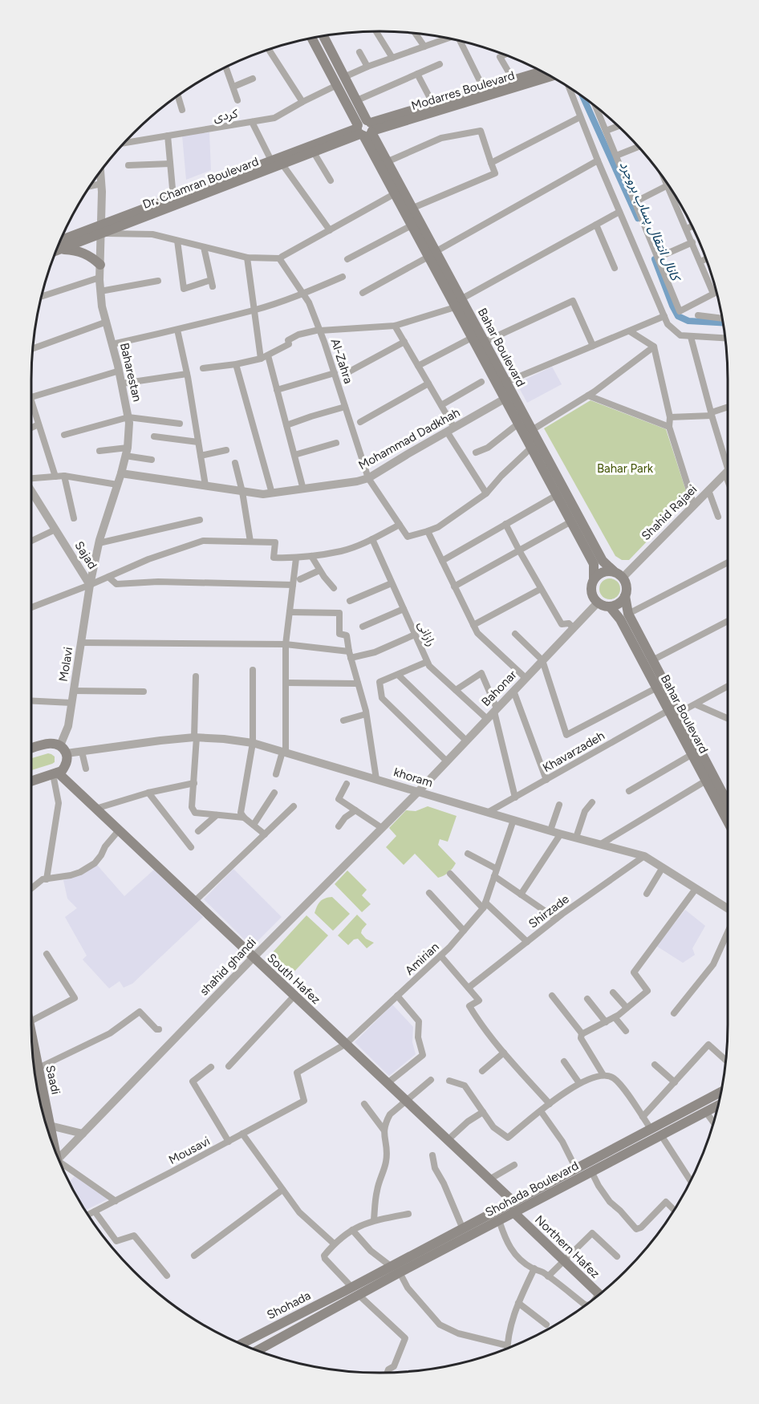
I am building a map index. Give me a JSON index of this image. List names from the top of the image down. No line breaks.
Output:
{"streets":{"main road":["Modarres Boulevard","Dr. Chamran Boulevard","Bahar Boulevard","South Hafez","Saadi","Shohada Boulevard","Northern Hafez","Shohada"],"street":["کردی","Al-Zahra","Baharestan","Mohammad Dadkhah","Shahid Rajaei","Sajad","رازانی","Molavi","Bahonar","Khavarzadeh","khoram","Shirzade","Amirian","shahid ghandi","Mousavi"]},"crossings":[["Modarres Boulevard","Dr. Chamran Boulevard"],["Modarres Boulevard","Bahar Boulevard"],["Dr. Chamran Boulevard","Bahar Boulevard"],["Dr. Chamran Boulevard","Baharestan"],["Bahar Boulevard","Mohammad Dadkhah"],["Bahar Boulevard","Shahid Rajaei"],["Bahar Boulevard","Bahonar"],["Bahar Boulevard","Khavarzadeh"],["Al-Zahra","Mohammad Dadkhah"],["Baharestan","Mohammad Dadkhah"],["Baharestan","Sajad"],["Baharestan","Molavi"],["Shahid Rajaei","Bahonar"],["Sajad","Molavi"],["رازانی","Bahonar"],["Molavi","khoram"],["Bahonar","khoram"],["Bahonar","shahid ghandi"],["Khavarzadeh","khoram"],["khoram","Shirzade"],["khoram","Amirian"],["khoram","shahid ghandi"],["Amirian","South Hafez"],["Amirian","Mousavi"],["shahid ghandi","South Hafez"],["South Hafez","Shohada Boulevard"],["South Hafez","Northern Hafez"],["Shohada Boulevard","Northern Hafez"],["Shohada Boulevard","Shohada"]],"water":["کانال انتقال پساب بروجرد"],"parks":["Bahar Park"]}
